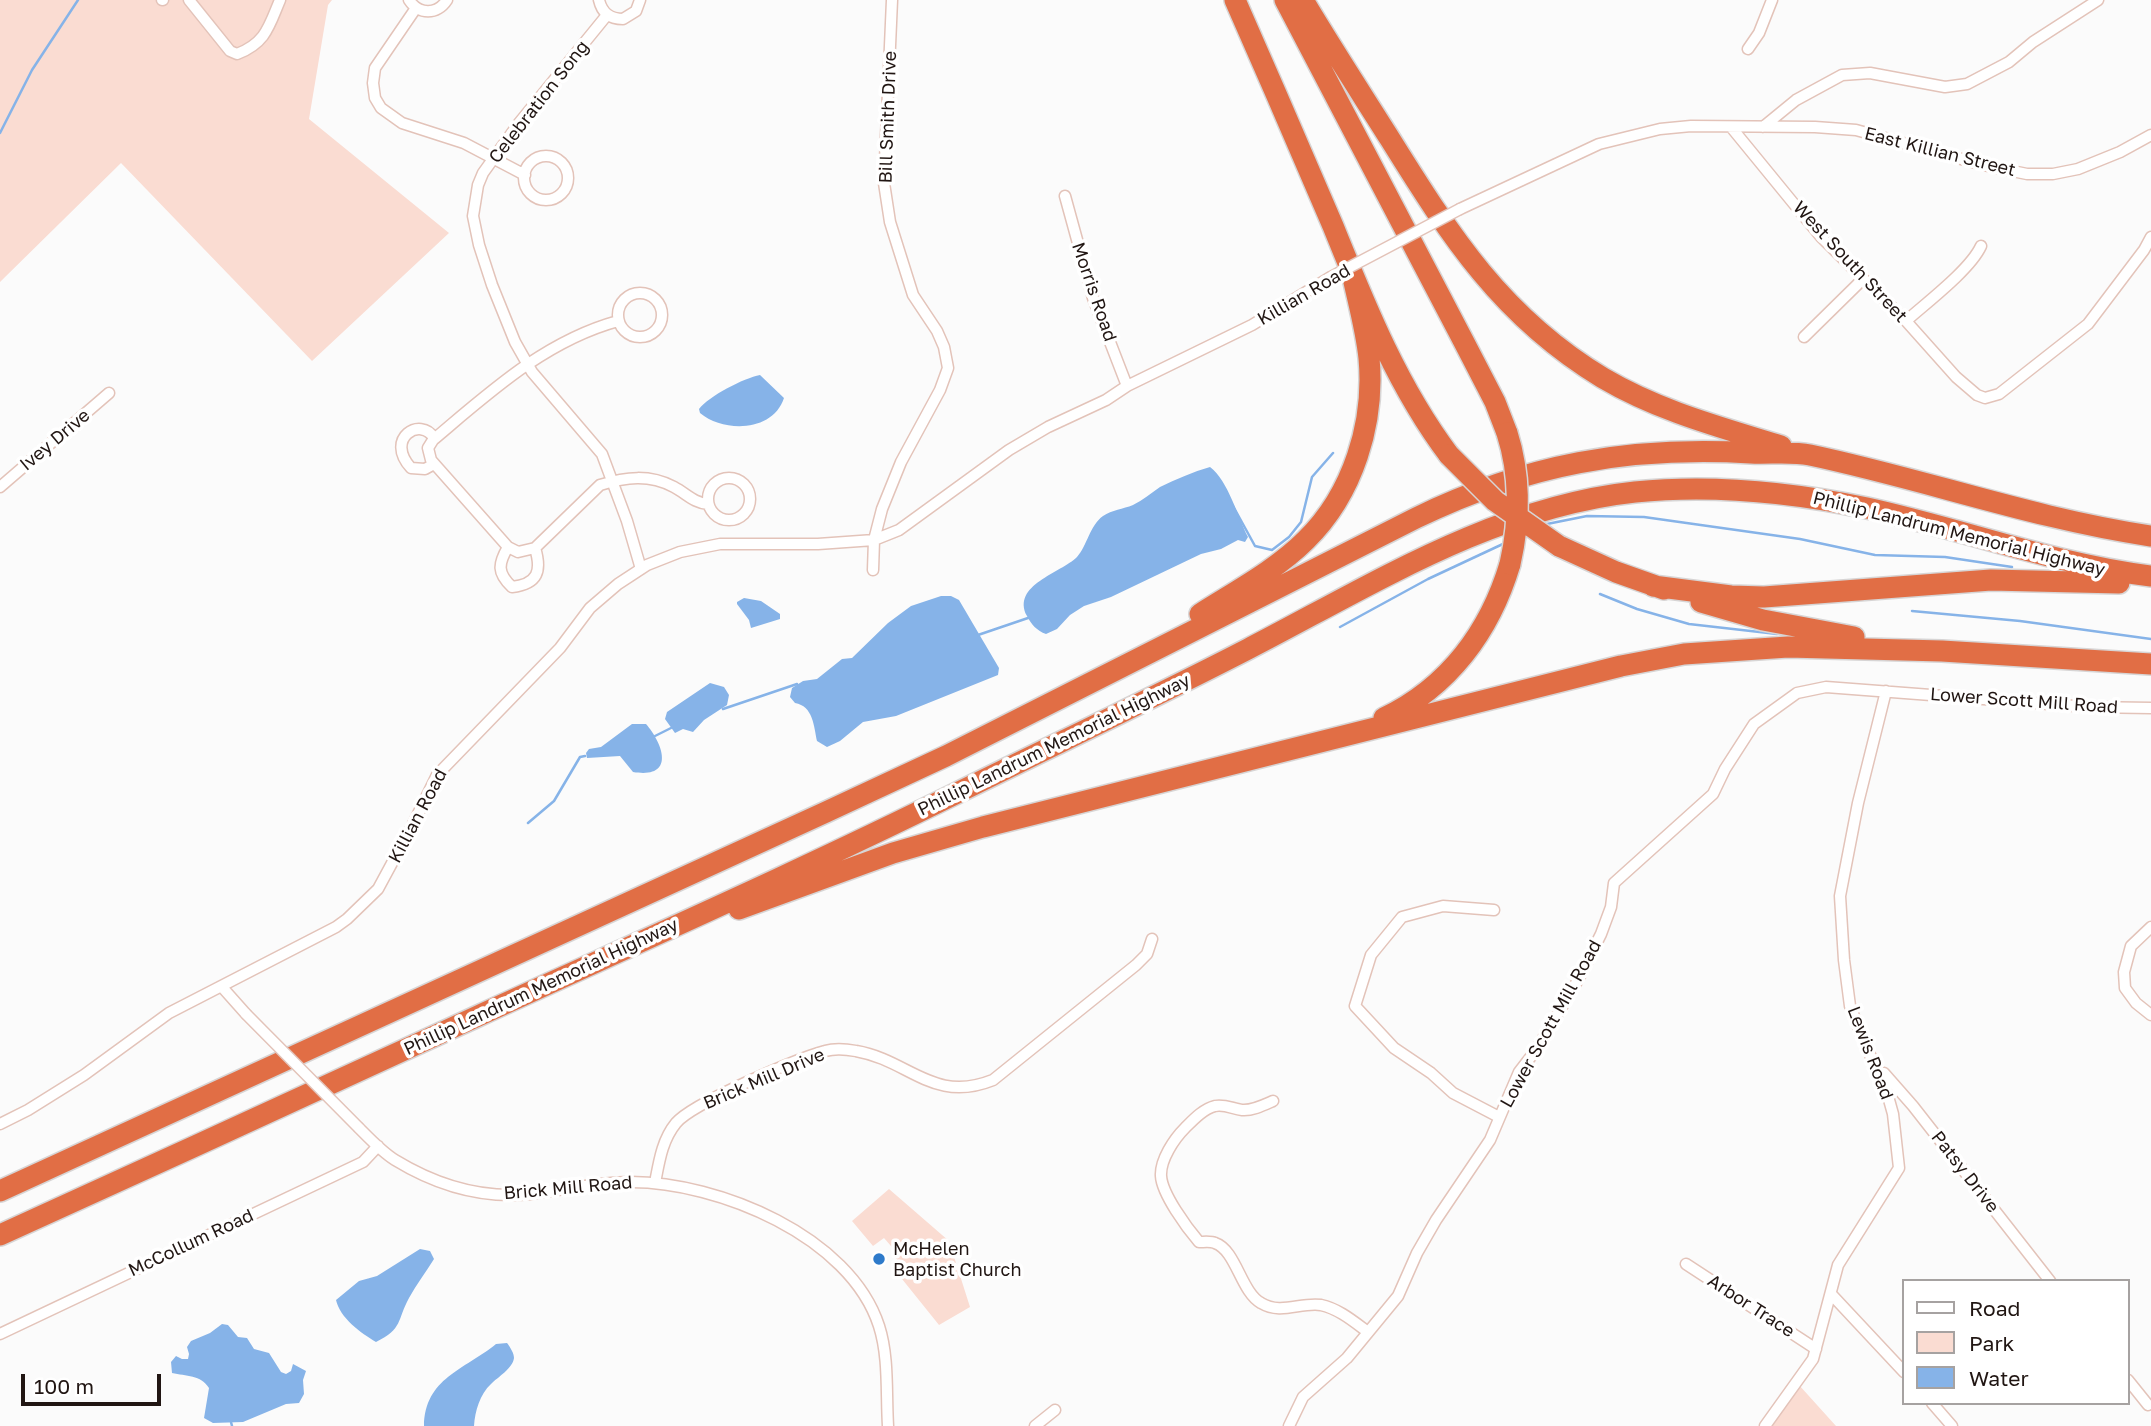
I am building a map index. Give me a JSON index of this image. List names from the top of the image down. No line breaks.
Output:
{"streets":{"highway":["Phillip Landrum Memorial Highway"],"street":["Celebration Song","Bill Smith Drive","East Killian Street","West South Street","Morris Road","Killian Road","Ivey Drive","Lower Scott Mill Road","Lewis Road","Brick Mill Drive","Patsy Drive","Brick Mill Road","McCollum Road","Arbor Trace"]},"crossings":[["Celebration Song","Killian Road"],["Bill Smith Drive","Killian Road"],["East Killian Street","Killian Road"],["West South Street","Killian Road"],["Morris Road","Killian Road"],["Killian Road","Brick Mill Road"],["Lower Scott Mill Road","Lewis Road"],["Lewis Road","Patsy Drive"],["Lewis Road","Arbor Trace"],["Brick Mill Drive","Brick Mill Road"],["Brick Mill Road","McCollum Road"]],"places":["McHelen Baptist Church"],"legend":["Road","Park","Water"],"scale_bar":"100 m"}
